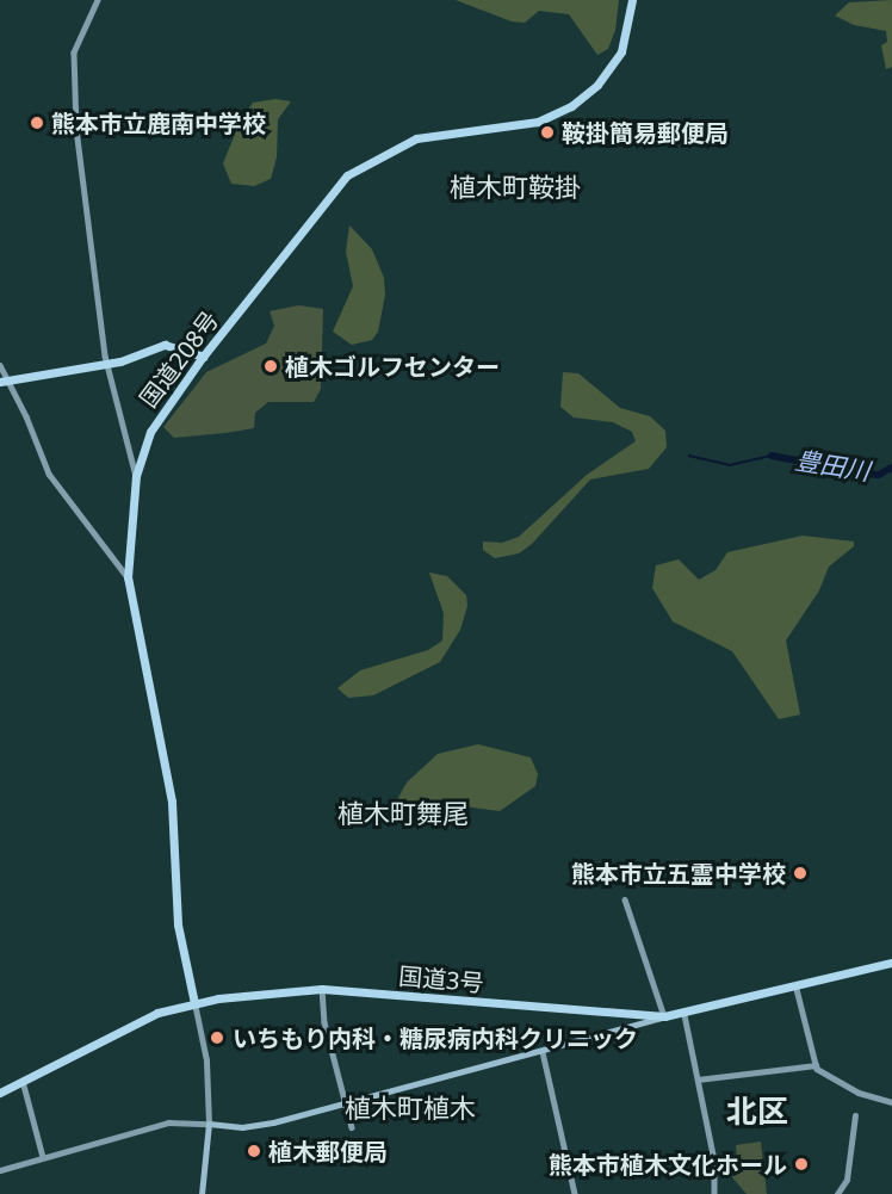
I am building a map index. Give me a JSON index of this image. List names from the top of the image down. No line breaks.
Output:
{"streets":{"highway":["国道208号","国道3号"]},"crossings":[["国道208号","国道3号"]],"districts":["植木町鞍掛","植木町舞尾","植木町植木","北区"],"water":["豊田川"],"places":["熊本市立鹿南中学校","鞍掛簡易郵便局","植木ゴルフセンター","熊本市立五霊中学校","いちもり内科・糖尿病内科クリニック","植木郵便局","熊本市植木文化ホール"]}
